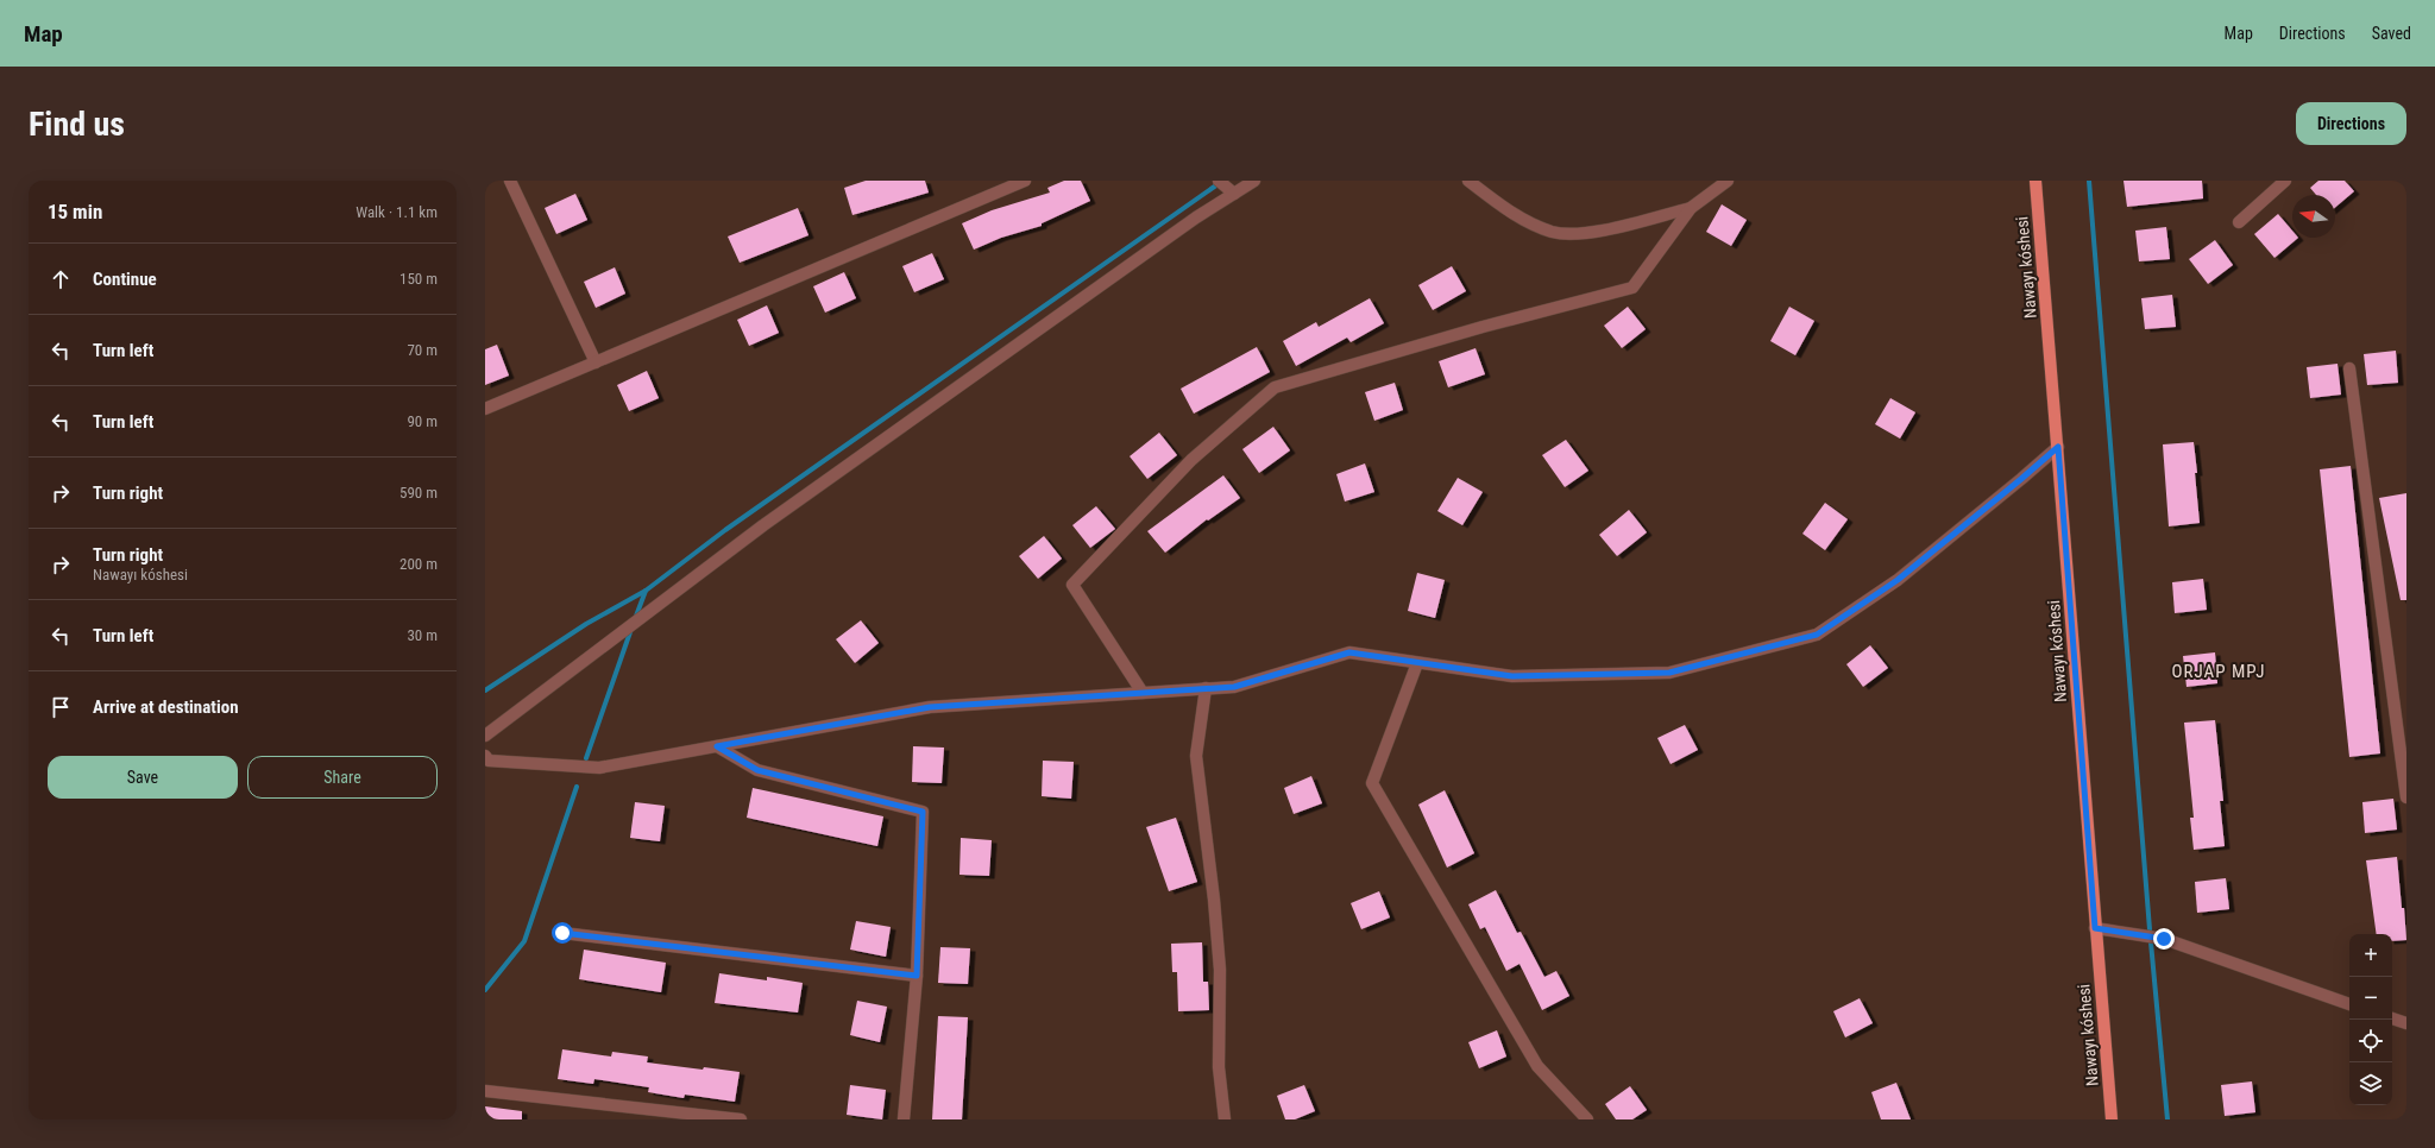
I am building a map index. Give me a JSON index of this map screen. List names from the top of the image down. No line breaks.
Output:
{"streets":{"main road":["Nawayı kóshesi"]},"districts":["ORJAP MPJ"],"north":"left","page":{"header":"Map","nav":["Map","Directions","Saved"],"buttons":["Directions",["Save","Share"]],"title":"Find us","heading":["15 min","Walk · 1.1 km"],"list":[["Continue","150 m"],["Turn left","70 m"],["Turn left","90 m"],["Turn right","590 m"],["Turn right","Nawayı kóshesi","200 m"],["Turn left","30 m"],"Arrive at destination"],"map_buttons":["+","−"]}}
